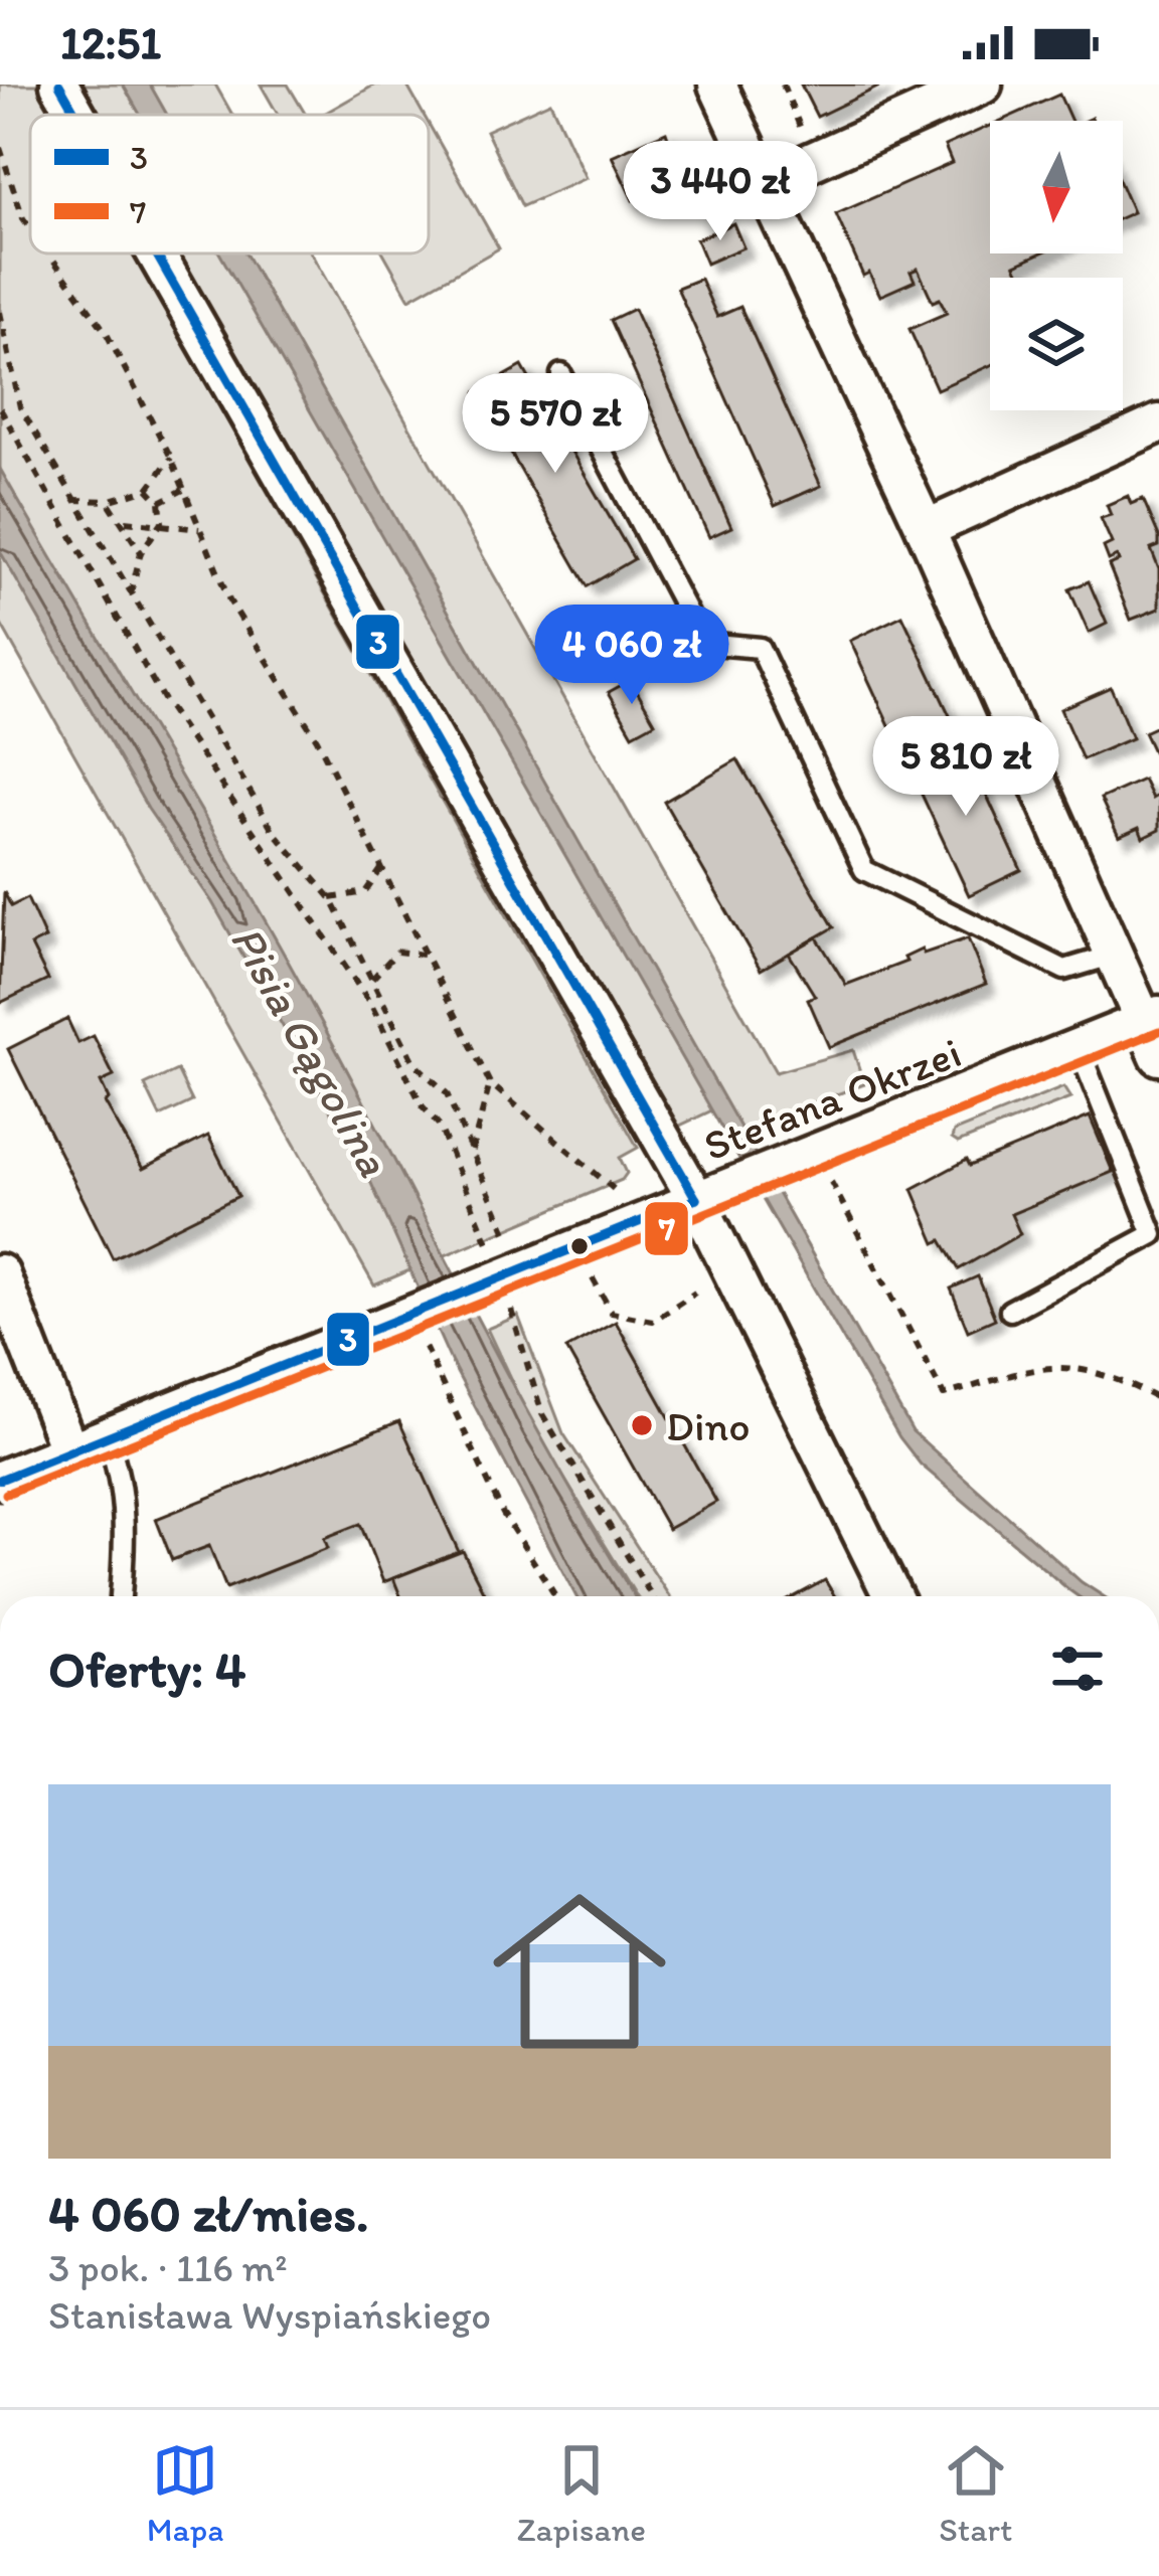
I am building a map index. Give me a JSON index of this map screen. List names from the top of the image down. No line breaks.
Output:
{"streets":{"street":["Stefana Okrzei"]},"water":["Pisia Gągolina"],"places":["Dino"],"lines":["transit line 3","transit line 7"],"legend":["3","7"],"north":"bottom","page":{"status":"12:51","price":["3 440 zł","5 570 zł","4 060 zł","5 810 zł"],"heading":"Oferty: 4","list":[{"name":"4 060 zł/mies.","note":"3 pok. · 116 m² · Stanisława Wyspiańskiego"}],"tabs":["Mapa","Zapisane","Start"]}}
